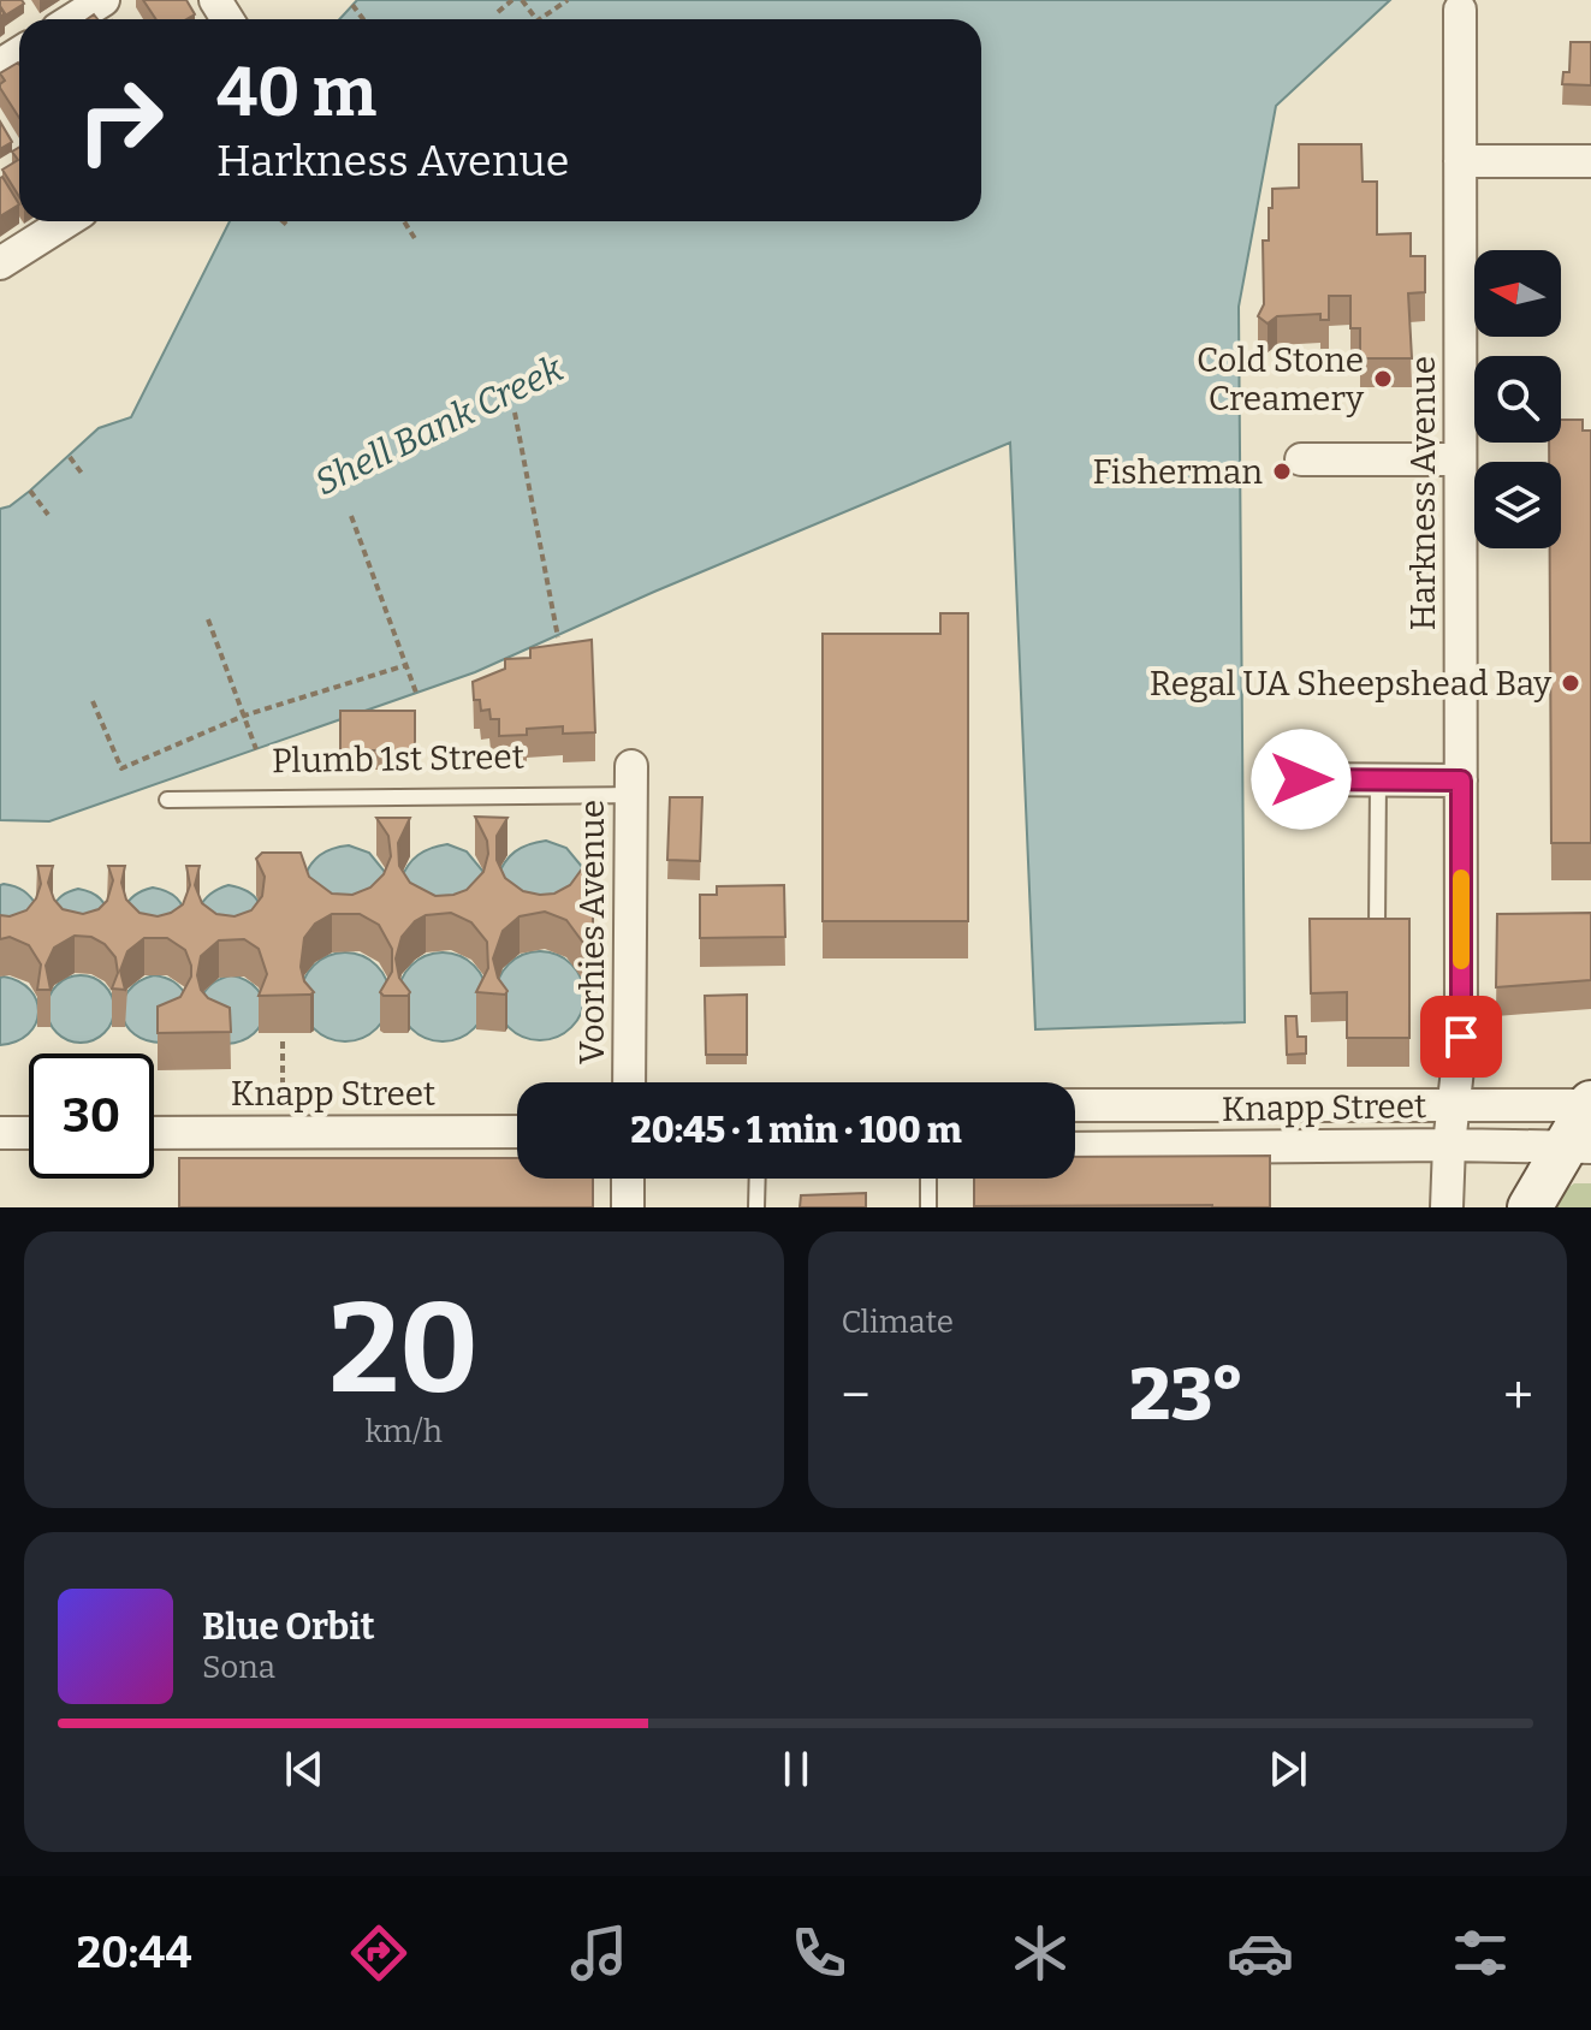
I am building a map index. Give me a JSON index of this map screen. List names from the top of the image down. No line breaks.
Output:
{"streets":{"street":["Harkness Avenue","Voorhies Avenue","Knapp Street"],"lane":["Plumb 1st Street"]},"crossings":[["Harkness Avenue","Knapp Street"],["Plumb 1st Street","Voorhies Avenue"]],"water":["Shell Bank Creek"],"places":["Cold Stone Creamery","Fisherman","Regal UA Sheepshead Bay"],"north":"left","page":{"turn":["40 m","Harkness Avenue"],"limit":"30","trip":"20:45 · 1 min · 100 m","tile":[["20","km/h"],"Climate"],"heat":["−","23°","+"],"song":["Blue Orbit","Sona"],"tabs":"20:44"}}
